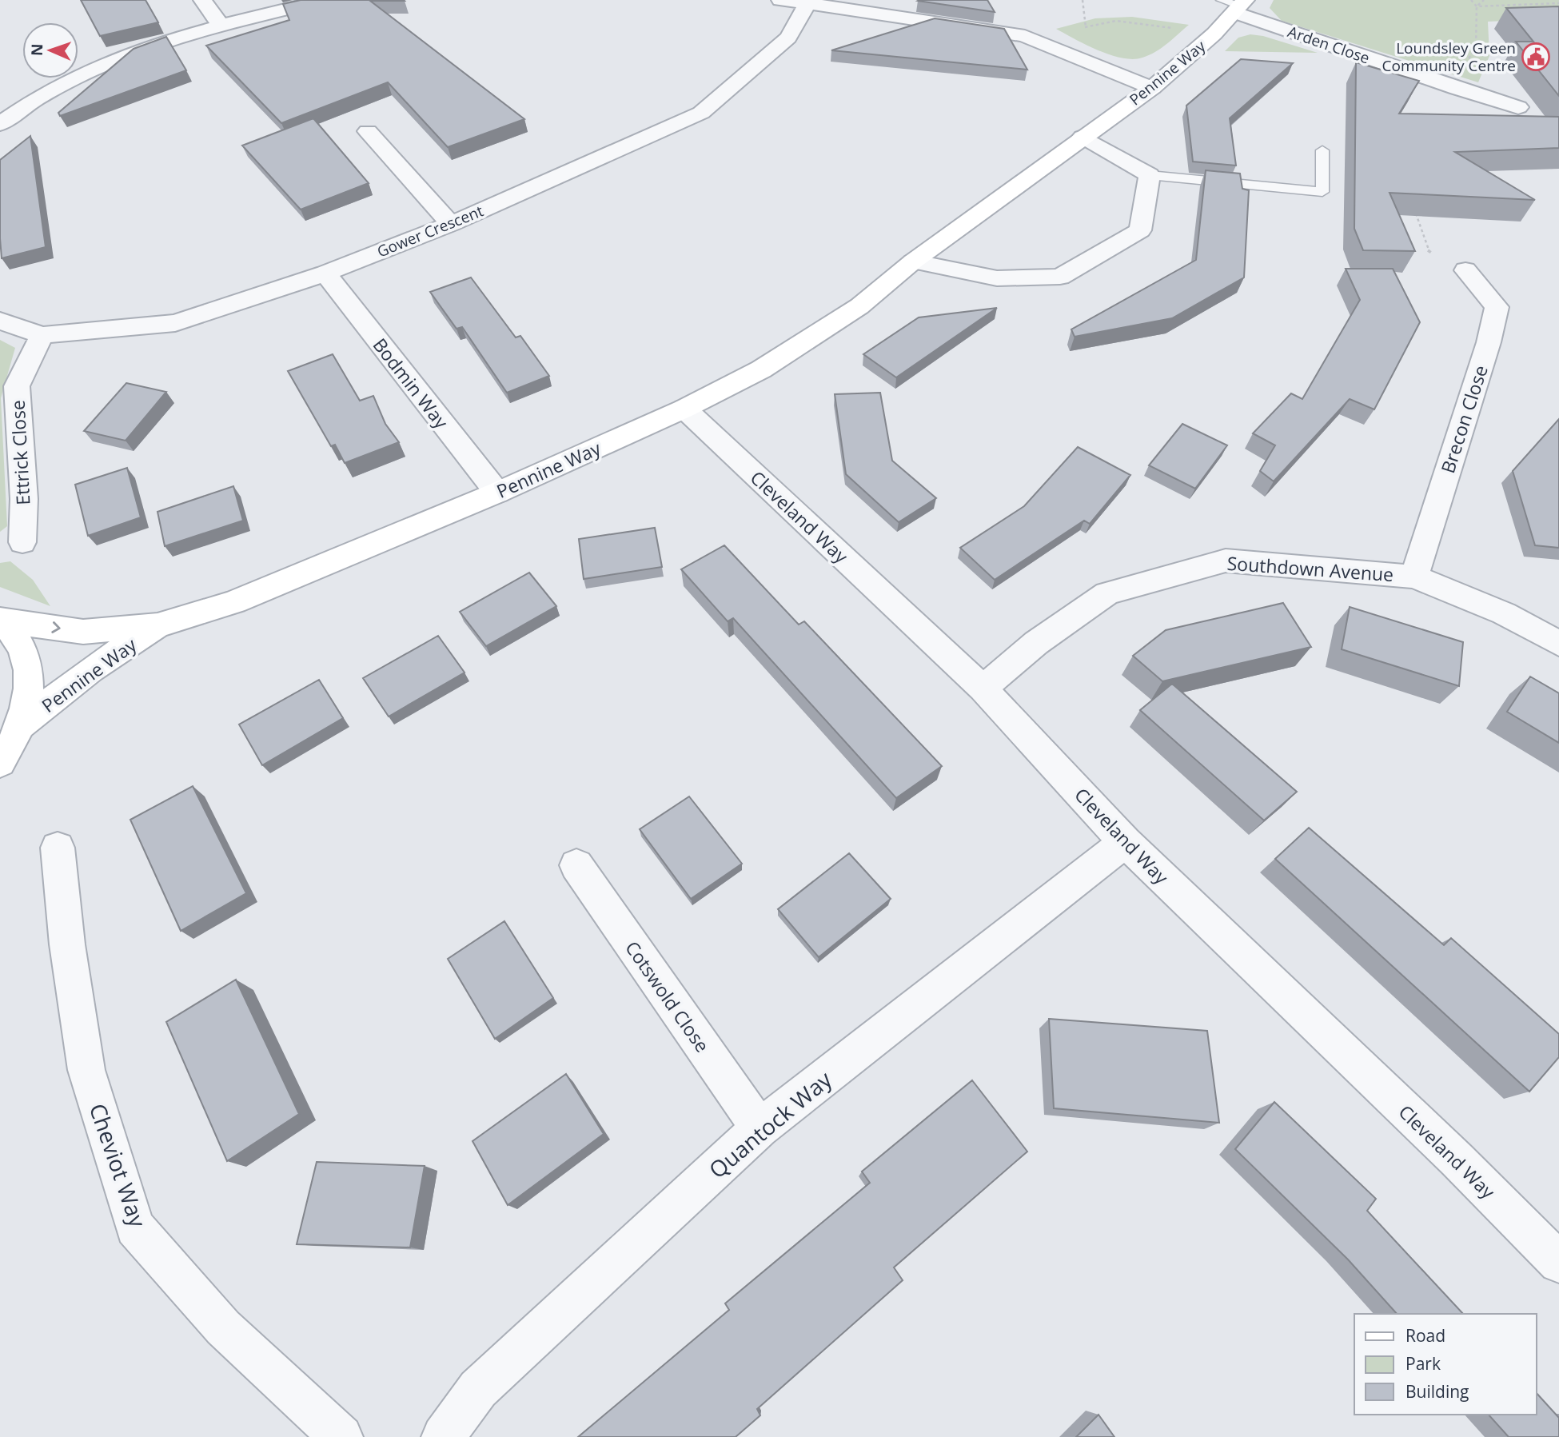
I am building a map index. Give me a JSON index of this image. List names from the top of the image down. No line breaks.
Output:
{"streets":{"street":["Arden Close","Pennine Way","Gower Crescent","Bodmin Way","Brecon Close","Ettrick Close","Cleveland Way","Southdown Avenue","Cotswold Close","Quantock Way","Cheviot Way"]},"crossings":[["Arden Close","Pennine Way"],["Pennine Way","Bodmin Way"],["Pennine Way","Cleveland Way"],["Gower Crescent","Bodmin Way"],["Gower Crescent","Ettrick Close"],["Brecon Close","Southdown Avenue"],["Cleveland Way","Southdown Avenue"],["Cleveland Way","Quantock Way"],["Cotswold Close","Quantock Way"]],"places":{"public building":["Loundsley Green Community Centre"]},"legend":["Road","Park","Building"],"north":"left"}
